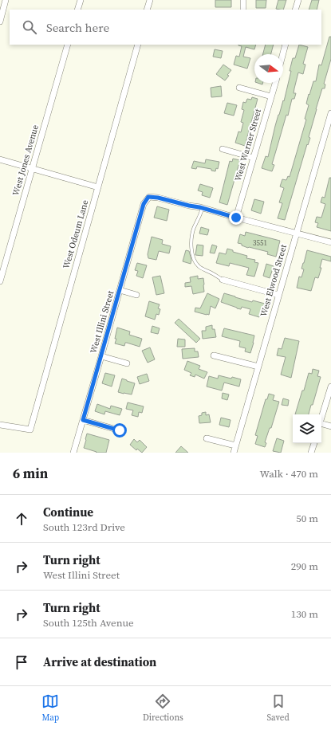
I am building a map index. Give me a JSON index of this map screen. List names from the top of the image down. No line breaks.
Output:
{"streets":{"street":["West Warner Street","West Jones Avenue","West Odeum Lane","West Elwood Street","West Illini Street"]},"house_numbers":["3551"],"north":"right","page":{"search":"Search here","heading":["6 min","Walk · 470 m"],"list":[["Continue","South 123rd Drive","50 m"],["Turn right","West Illini Street","290 m"],["Turn right","South 125th Avenue","130 m"],"Arrive at destination"],"nav":["Map","Directions","Saved"]}}
